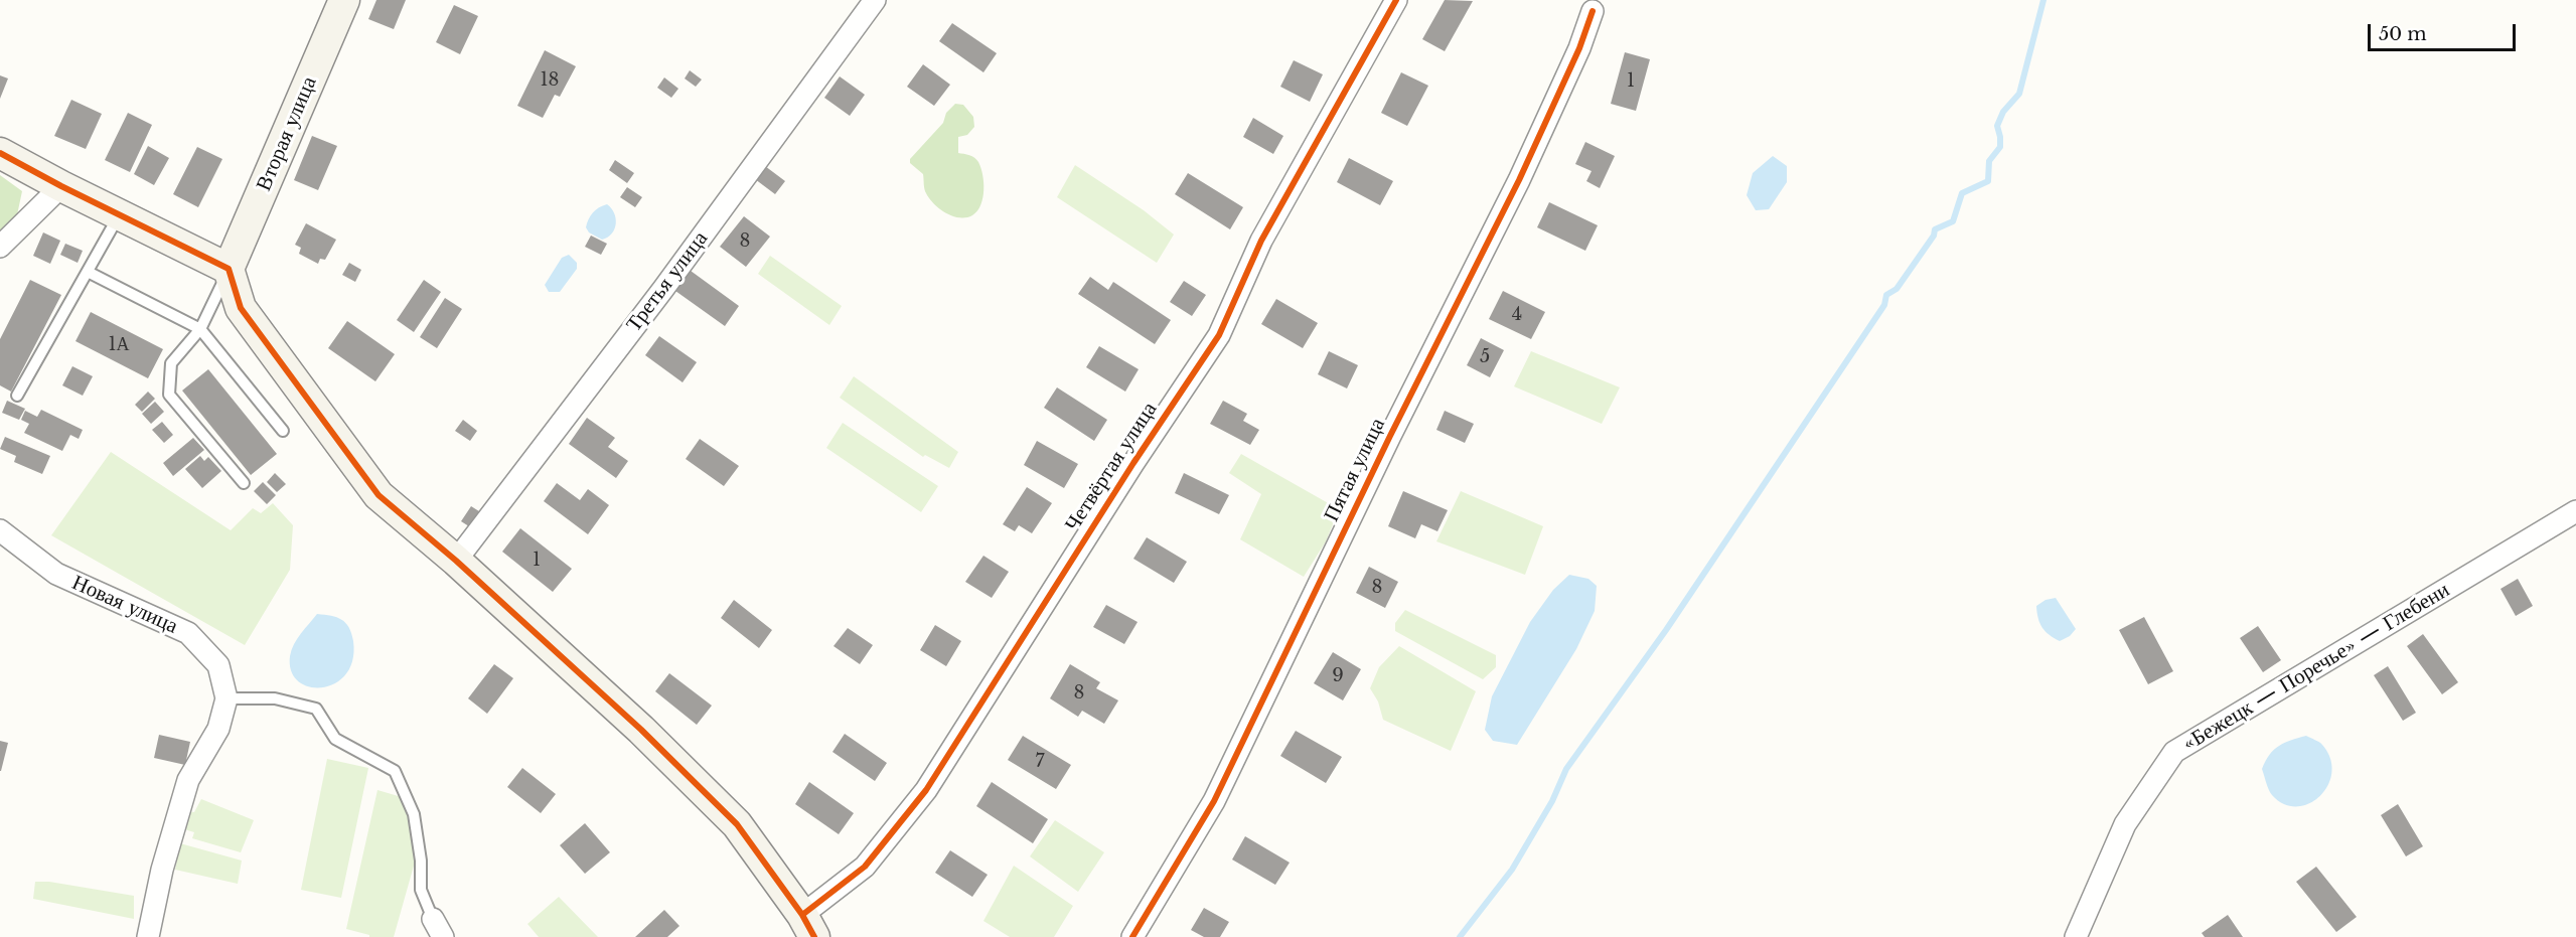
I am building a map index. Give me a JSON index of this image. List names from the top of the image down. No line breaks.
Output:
{"streets":{"street":["Вторая улица","Третья улица","Четвёртая улица","Пятая улица","Новая улица","«Бежецк — Поречье» — Глебени"]},"house_numbers":["18","1","8","4","1А","5","1","8","9","8","7"],"scale_bar":"50 m"}
